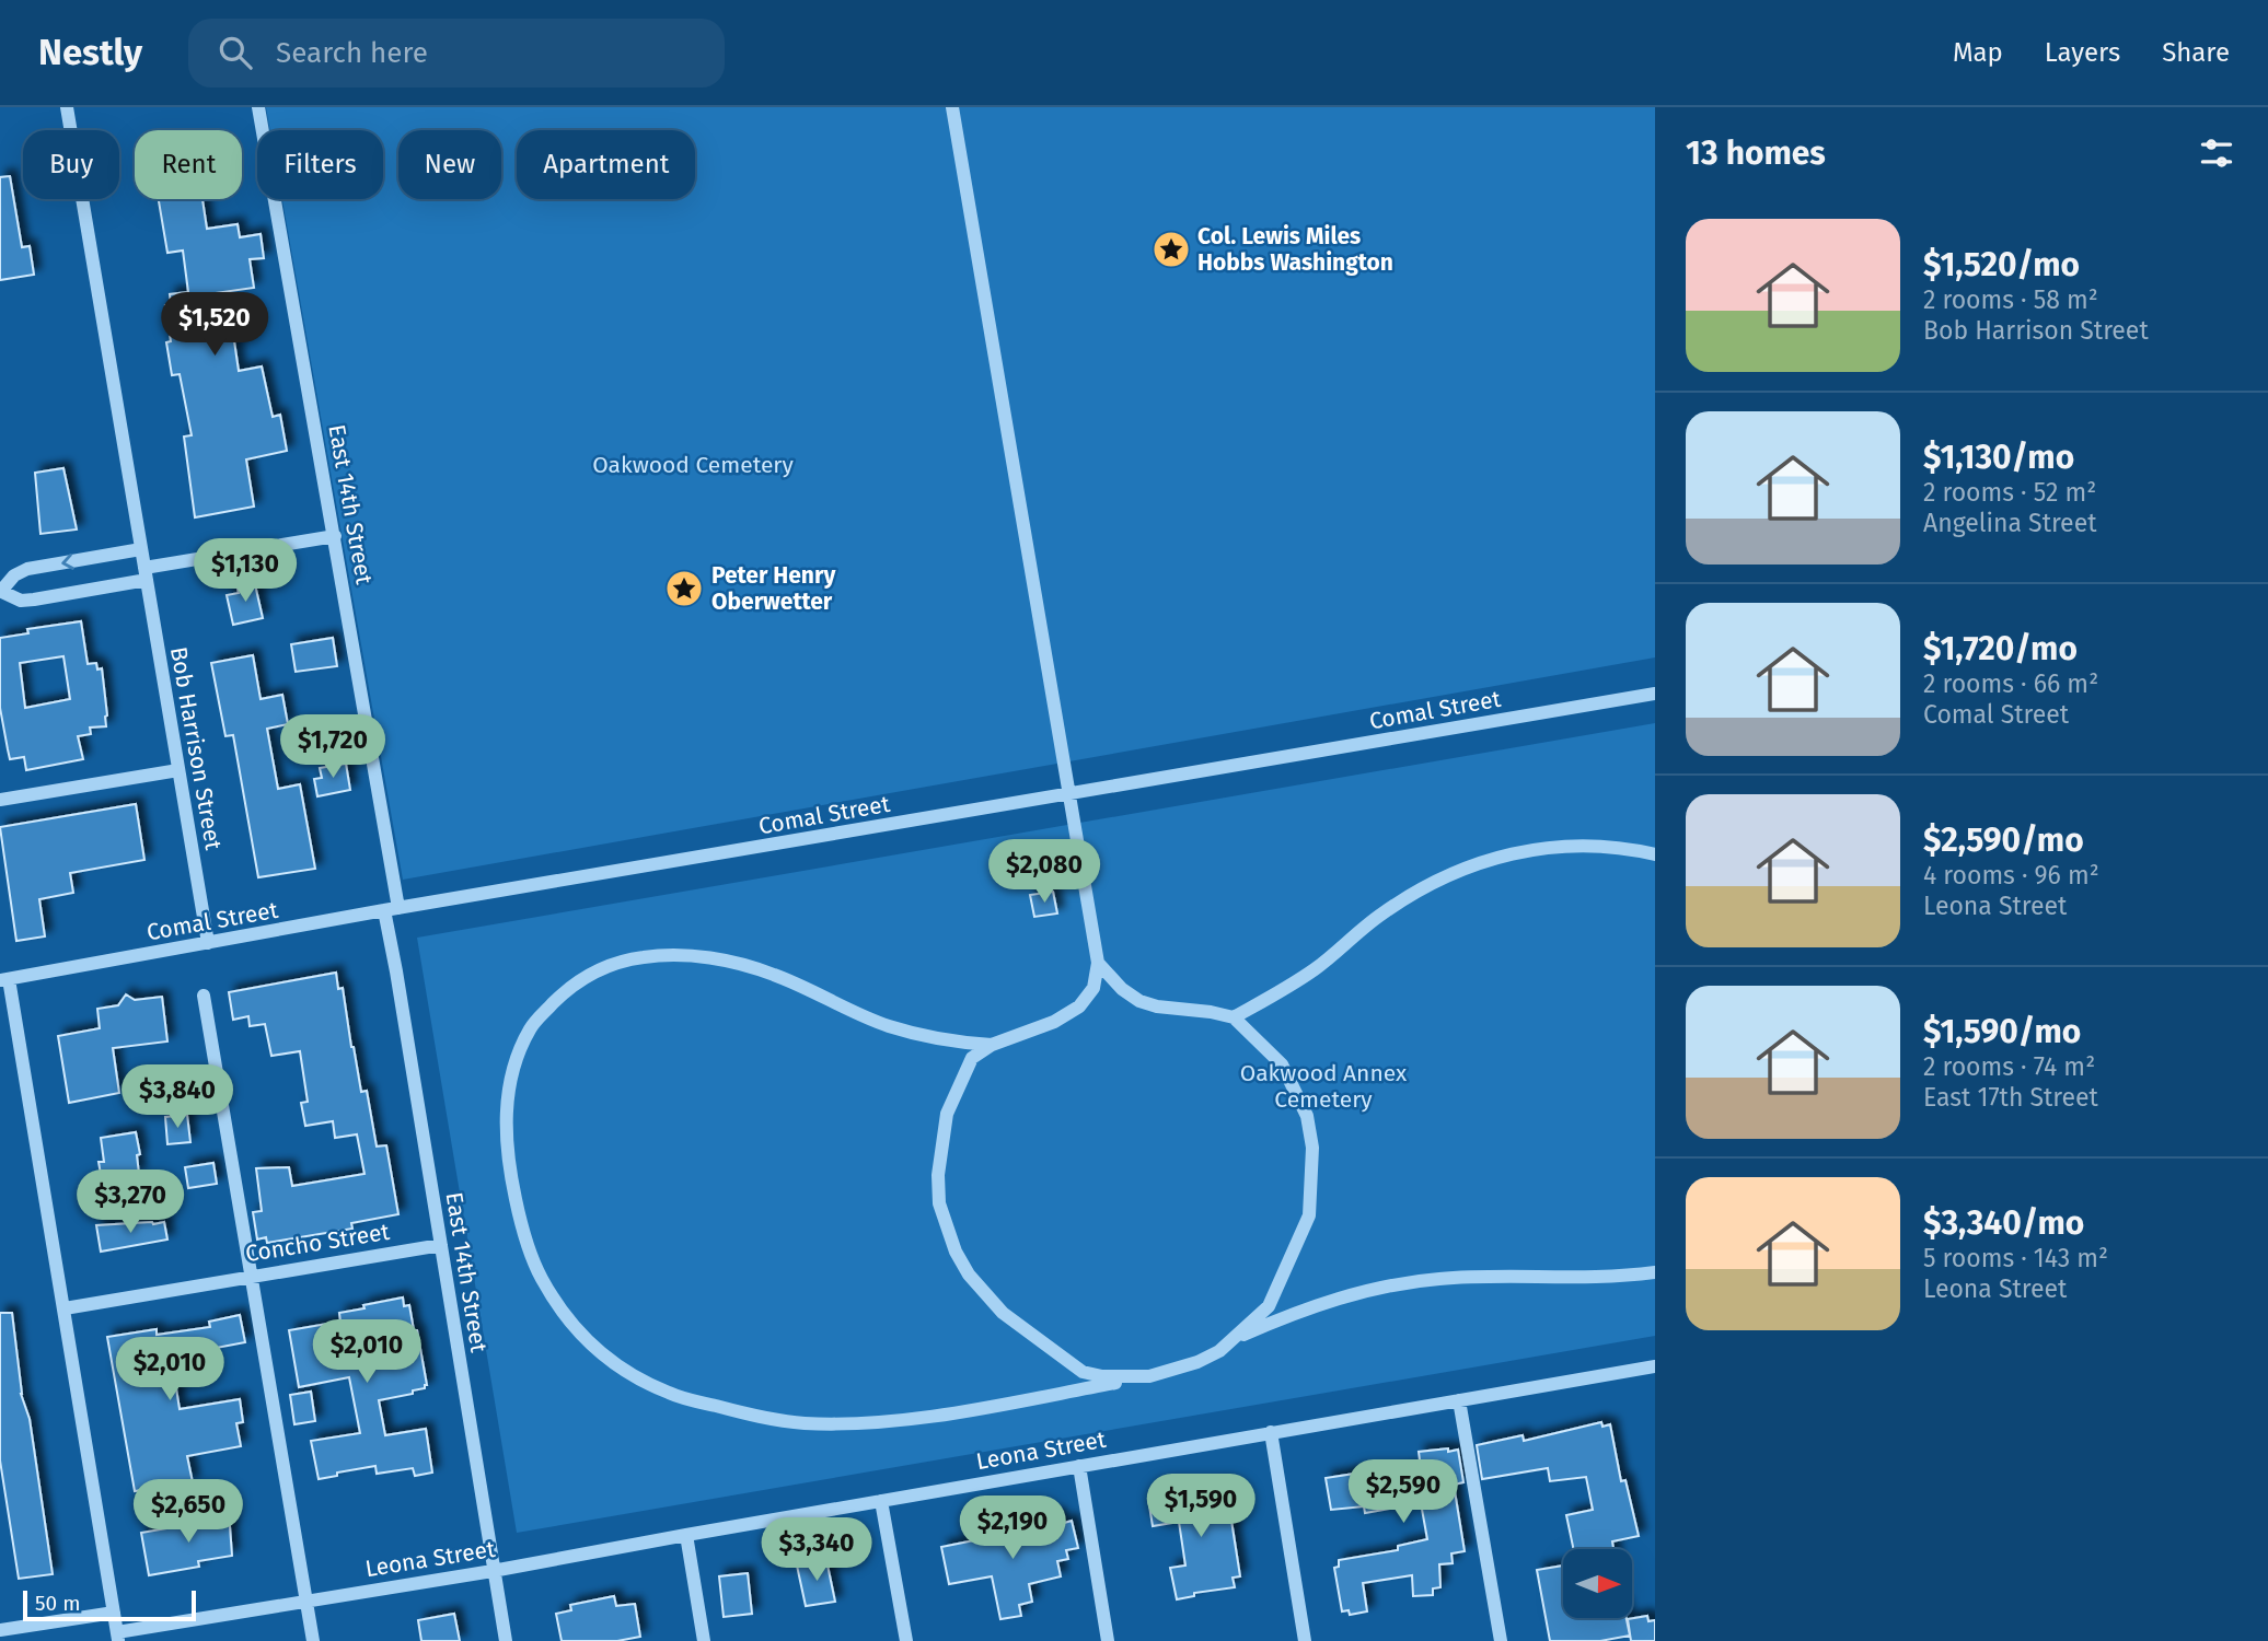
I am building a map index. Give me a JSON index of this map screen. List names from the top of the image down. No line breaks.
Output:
{"streets":{"street":["East 14th Street","Comal Street","Bob Harrison Street","Concho Street","Leona Street"]},"crossings":[["East 14th Street","Comal Street"],["East 14th Street","Concho Street"],["East 14th Street","Leona Street"],["Comal Street","Bob Harrison Street"]],"parks":["Oakwood Cemetery","Oakwood Annex Cemetery"],"places":{"place":["Col. Lewis Miles Hobbs Washington","Peter Henry Oberwetter"]},"scale_bar":"50 m","north":"right","page":{"header":"Nestly","search":"Search here","nav":["Map","Layers","Share"],"heading":"13 homes","chip":["Buy","Rent","Filters","New","Apartment"],"list":[{"name":"$1,520/mo","note":"2 rooms · 58 m² · Bob Harrison Street"},{"name":"$1,130/mo","note":"2 rooms · 52 m² · Angelina Street"},{"name":"$1,720/mo","note":"2 rooms · 66 m² · Comal Street"},{"name":"$2,590/mo","note":"4 rooms · 96 m² · Leona Street"},{"name":"$1,590/mo","note":"2 rooms · 74 m² · East 17th Street"},{"name":"$3,340/mo","note":"5 rooms · 143 m² · Leona Street"}],"price":["$1,520","$1,130","$1,720","$2,080","$3,840","$3,270","$2,010","$2,010","$2,590","$1,590","$2,650","$2,190","$3,340"],"scale":"50 m"}}
